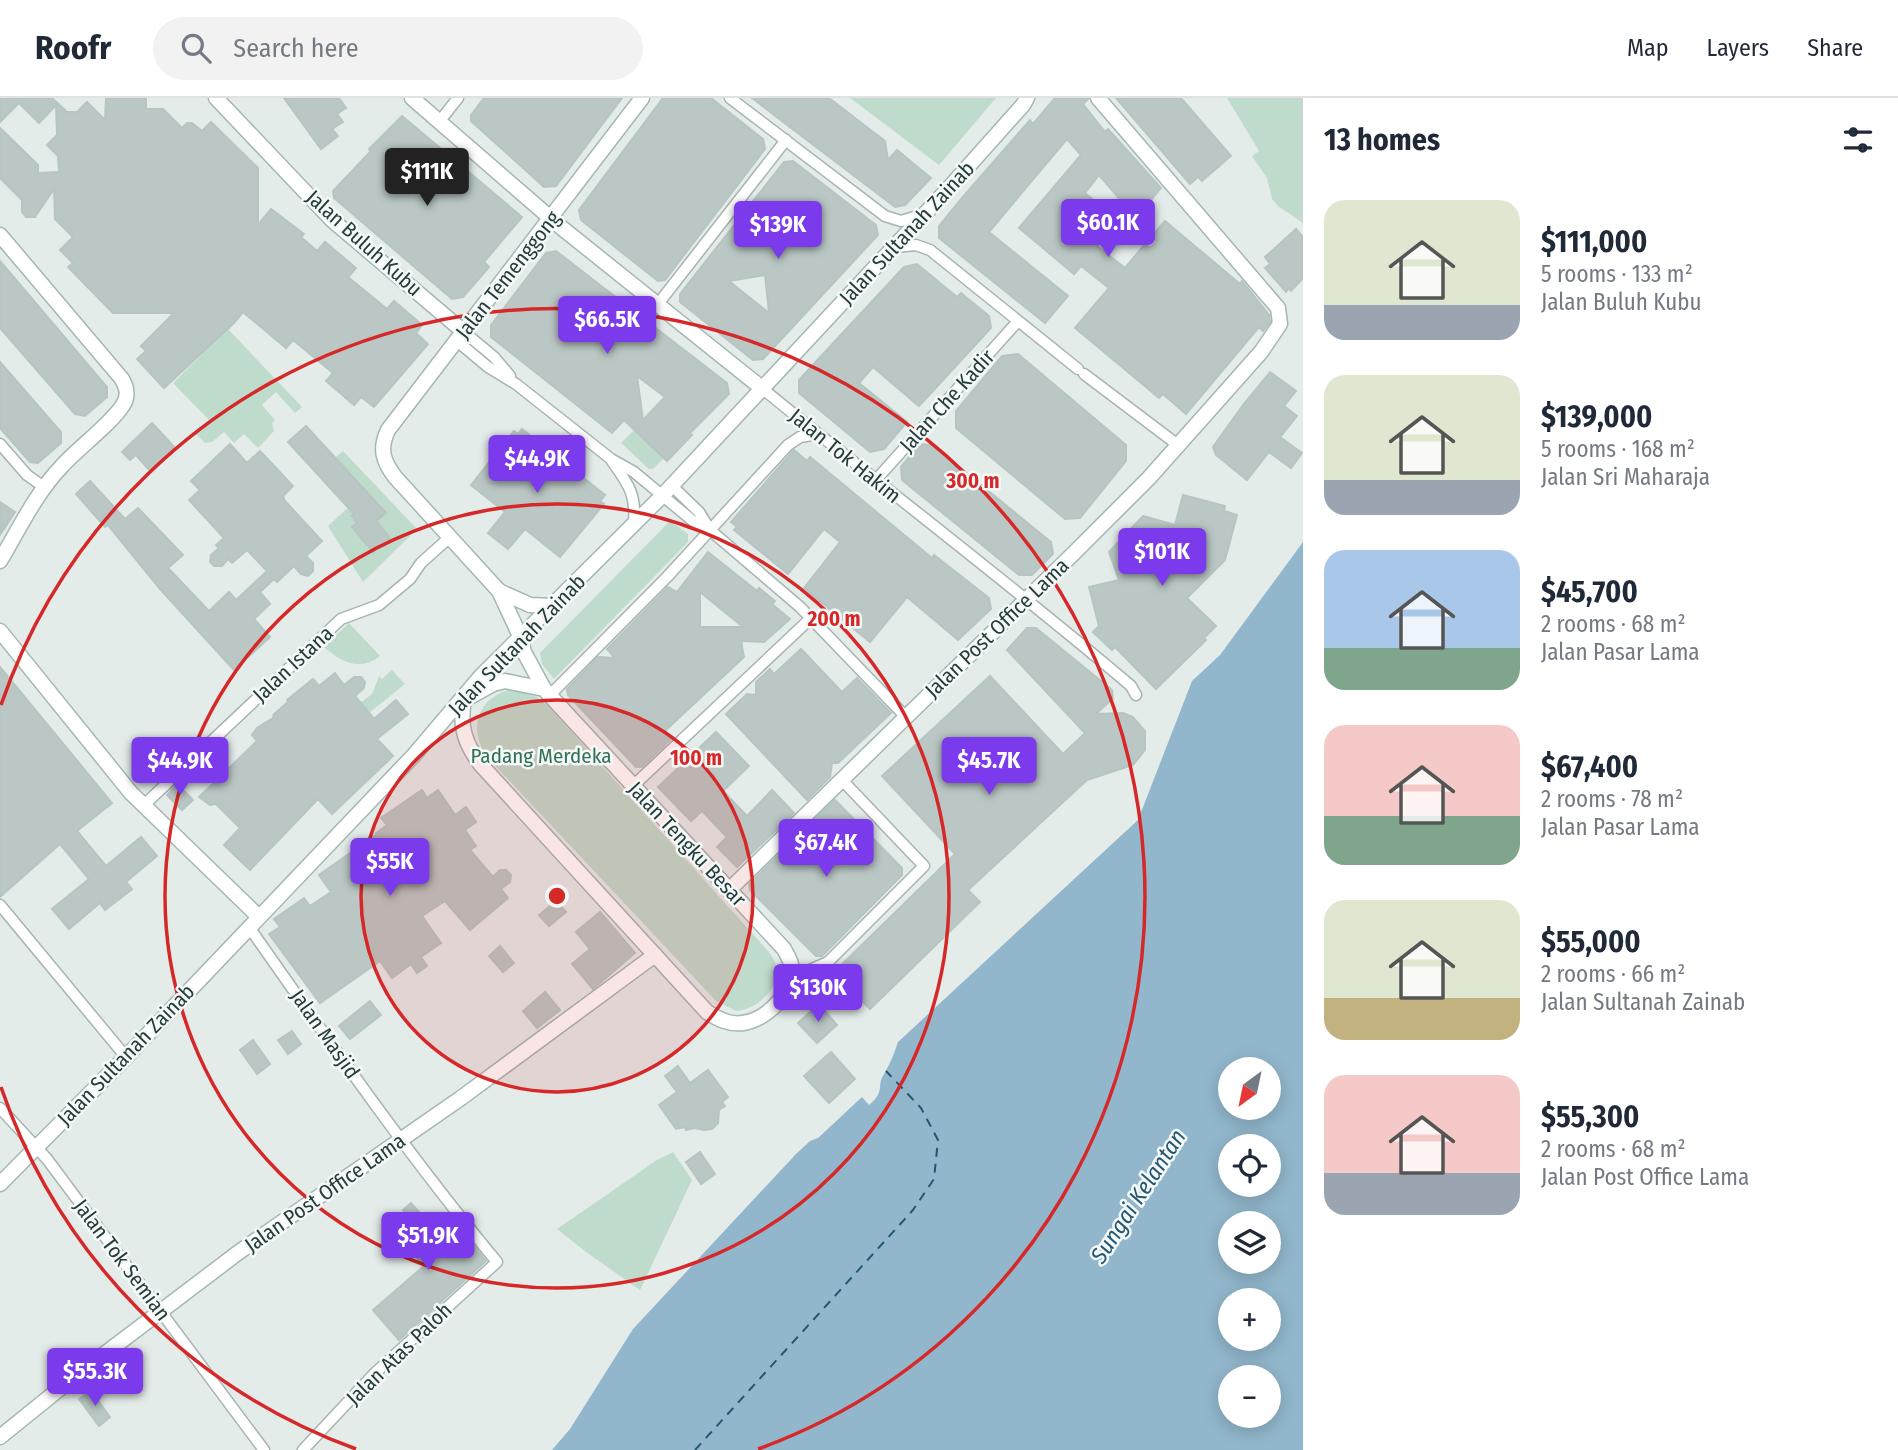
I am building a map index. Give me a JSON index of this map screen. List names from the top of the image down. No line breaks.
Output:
{"streets":{"main road":["Jalan Sultanah Zainab","Jalan Buluh Kubu","Jalan Temenggong","Jalan Tok Hakim","Jalan Post Office Lama","Jalan Tengku Besar"],"street":["Jalan Che Kadir","Jalan Istana","Jalan Masjid","Jalan Tok Semian","Jalan Atas Paloh"]},"crossings":[["Jalan Sultanah Zainab","Jalan Buluh Kubu"],["Jalan Sultanah Zainab","Jalan Tok Hakim"],["Jalan Sultanah Zainab","Jalan Tengku Besar"],["Jalan Sultanah Zainab","Jalan Masjid"],["Jalan Sultanah Zainab","Jalan Tok Semian"],["Jalan Buluh Kubu","Jalan Temenggong"],["Jalan Buluh Kubu","Jalan Post Office Lama"],["Jalan Temenggong","Jalan Tok Hakim"],["Jalan Temenggong","Jalan Istana"],["Jalan Che Kadir","Jalan Tok Hakim"],["Jalan Tok Hakim","Jalan Post Office Lama"],["Jalan Post Office Lama","Jalan Tengku Besar"],["Jalan Post Office Lama","Jalan Masjid"],["Jalan Post Office Lama","Jalan Tok Semian"],["Jalan Masjid","Jalan Atas Paloh"]],"water":["Sungai Kelantan"],"parks":["Padang Merdeka"],"north":"bottom left","page":{"header":"Roofr","search":"Search here","nav":["Map","Layers","Share"],"heading":"13 homes","price":["$111K","$60.1K","$139K","$66.5K","$44.9K","$101K","$44.9K","$45.7K","$67.4K","$55K","$130K","$51.9K","$55.3K"],"list":[{"name":"$111,000","note":"5 rooms · 133 m² · Jalan Buluh Kubu"},{"name":"$139,000","note":"5 rooms · 168 m² · Jalan Sri Maharaja"},{"name":"$45,700","note":"2 rooms · 68 m² · Jalan Pasar Lama"},{"name":"$67,400","note":"2 rooms · 78 m² · Jalan Pasar Lama"},{"name":"$55,000","note":"2 rooms · 66 m² · Jalan Sultanah Zainab"},{"name":"$55,300","note":"2 rooms · 68 m² · Jalan Post Office Lama"}],"map_buttons":["+","−"]},"rings":["300 m","200 m","100 m"]}
